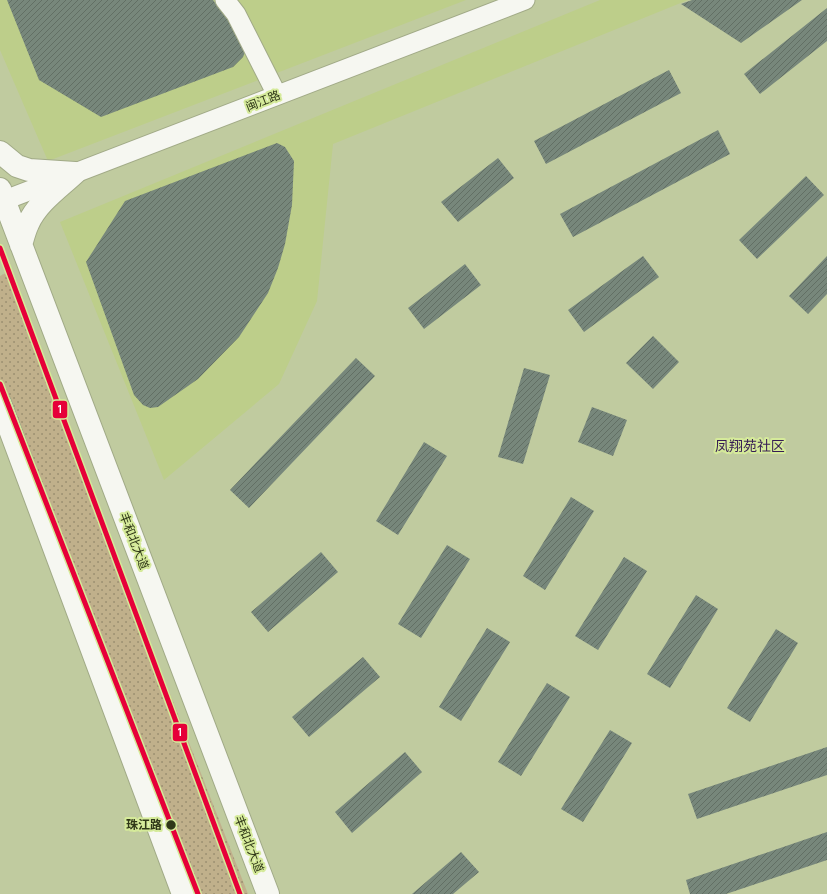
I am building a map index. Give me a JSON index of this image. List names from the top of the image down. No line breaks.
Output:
{"streets":{"highway":["丰和北大道"],"street":["闽江路"]},"crossings":[["闽江路","丰和北大道"]],"districts":["凤翔苑社区"],"places":["珠江路"],"lines":["transit line 1"]}
